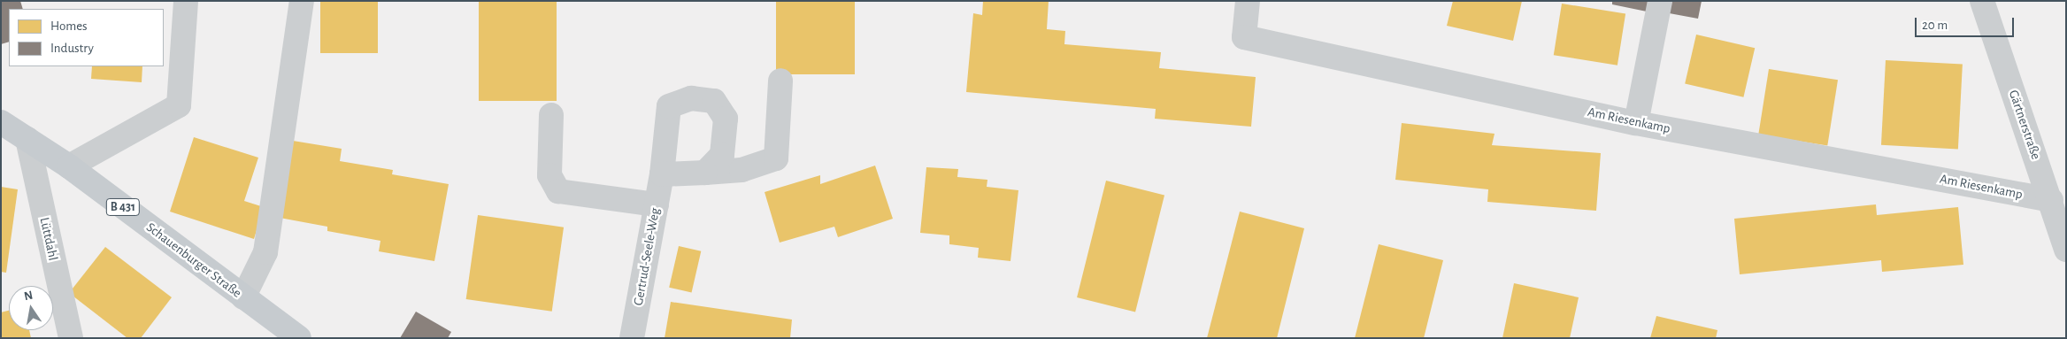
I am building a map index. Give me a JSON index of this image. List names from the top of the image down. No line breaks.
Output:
{"streets":{"main road":["B 431","Schauenburger Straße"],"street":["Am Riesenkamp","Gärtnerstraße","Lüttdahl","Gertrud-Seele-Weg"]},"crossings":[["Am Riesenkamp","Gärtnerstraße"],["Lüttdahl","Schauenburger Straße"]],"legend":["Homes","Industry"],"scale_bar":"20 m","north":"top"}
